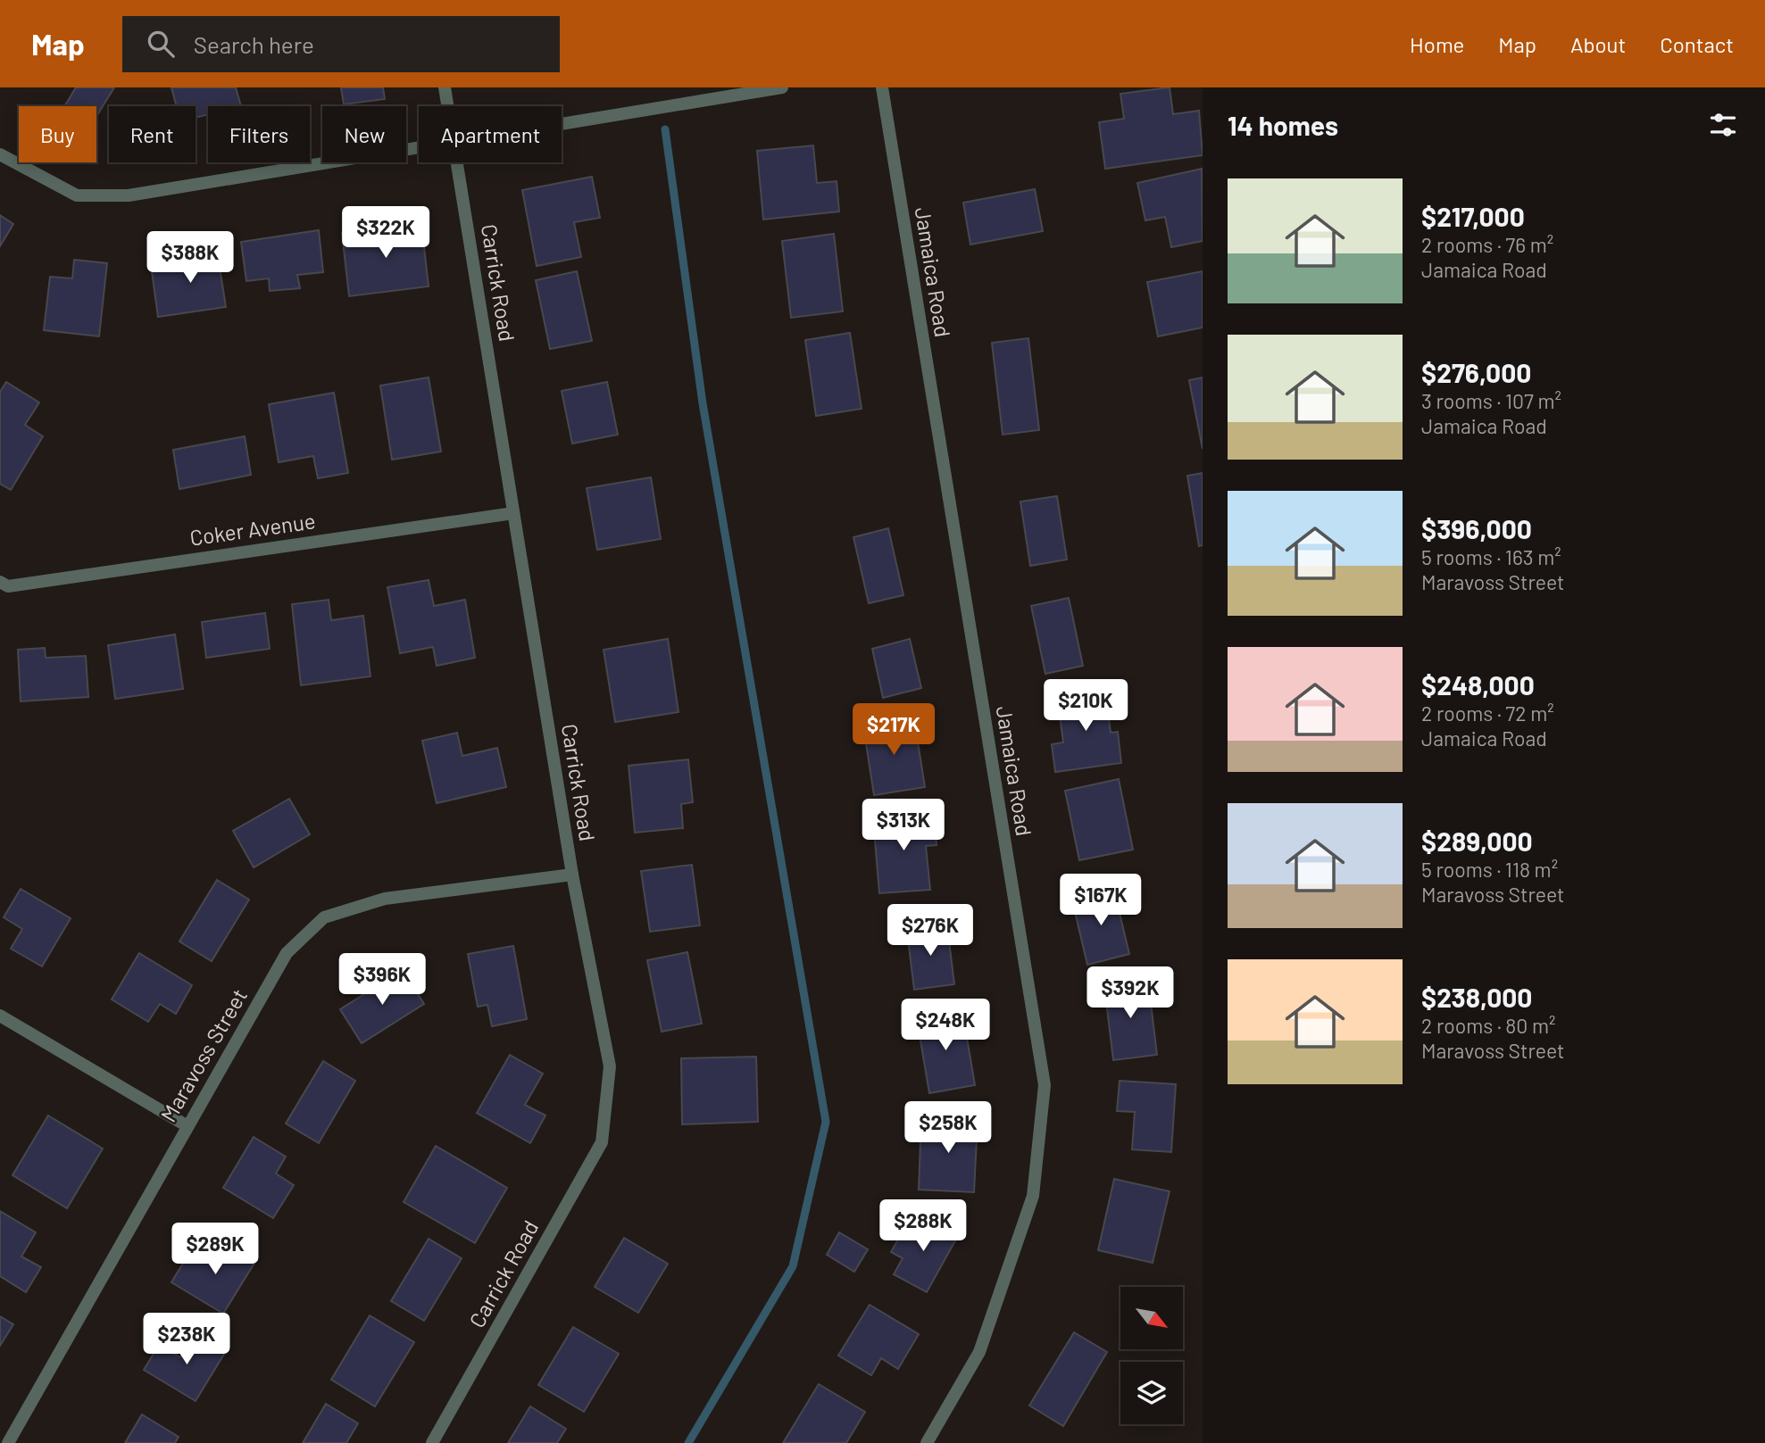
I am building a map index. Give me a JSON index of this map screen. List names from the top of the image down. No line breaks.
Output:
{"streets":{"street":["Jamaica Road","Carrick Road","Coker Avenue","Maravoss Street"]},"crossings":[["Carrick Road","Coker Avenue"],["Carrick Road","Maravoss Street"]],"north":"bottom right","page":{"header":"Map","search":"Search here","nav":["Home","Map","About","Contact"],"heading":"14 homes","chip":["Buy","Rent","Filters","New","Apartment"],"list":[{"name":"$217,000","note":"2 rooms · 76 m² · Jamaica Road"},{"name":"$276,000","note":"3 rooms · 107 m² · Jamaica Road"},{"name":"$396,000","note":"5 rooms · 163 m² · Maravoss Street"},{"name":"$248,000","note":"2 rooms · 72 m² · Jamaica Road"},{"name":"$289,000","note":"5 rooms · 118 m² · Maravoss Street"},{"name":"$238,000","note":"2 rooms · 80 m² · Maravoss Street"}],"price":["$322K","$388K","$210K","$217K","$313K","$167K","$276K","$396K","$392K","$248K","$258K","$288K","$289K","$238K"]}}
